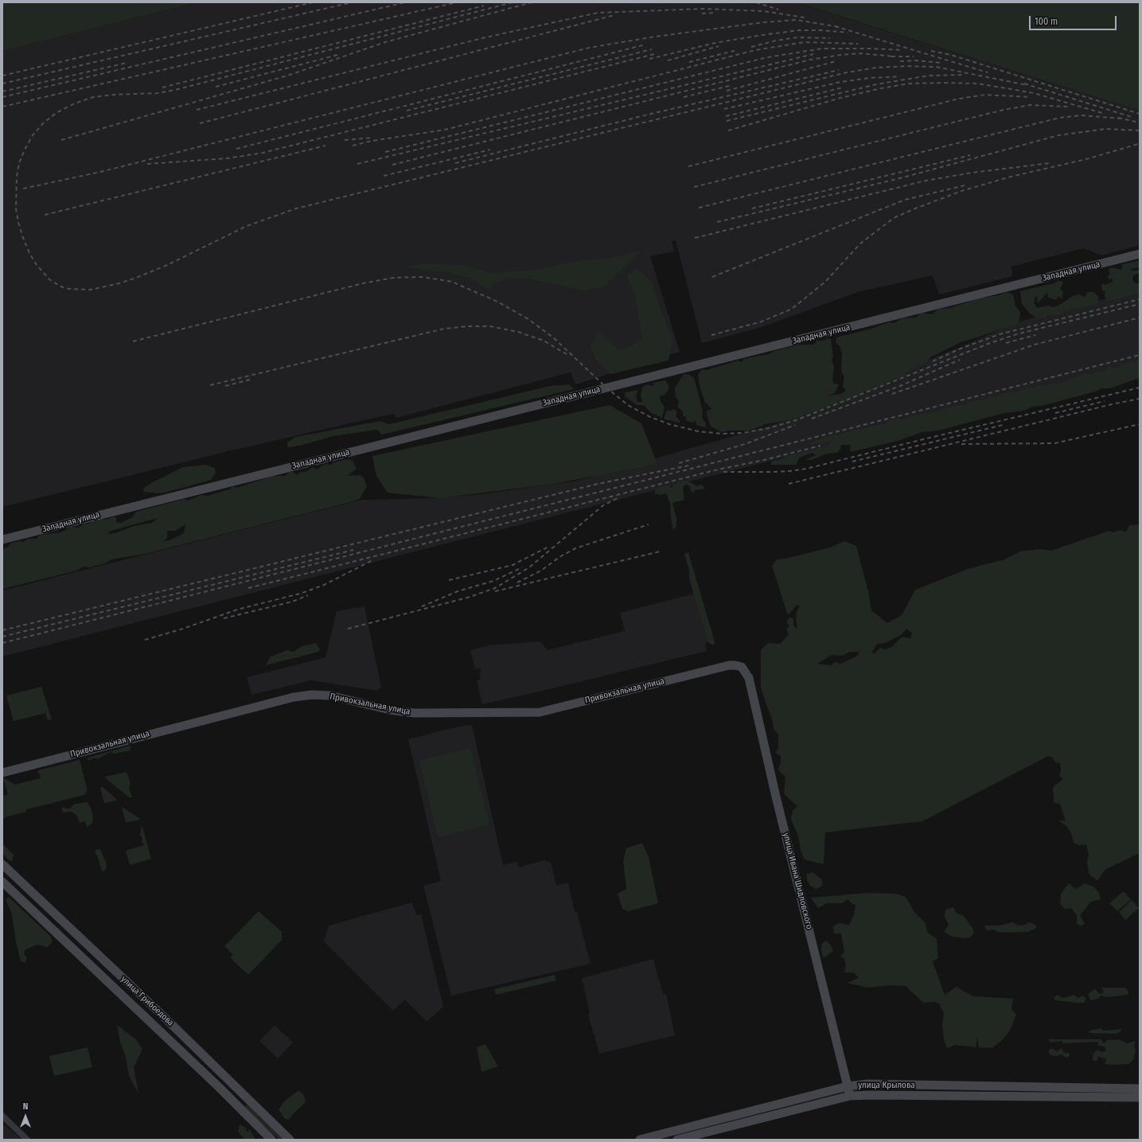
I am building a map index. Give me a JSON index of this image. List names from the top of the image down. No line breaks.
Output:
{"streets":{"street":["Западная улица","Привокзальная улица","улица Ивана Шидловского","улица Грибоедова","улица Крылова"]},"crossings":[["Привокзальная улица","улица Ивана Шидловского"],["улица Ивана Шидловского","улица Крылова"]],"scale_bar":"100 m","north":"top"}
